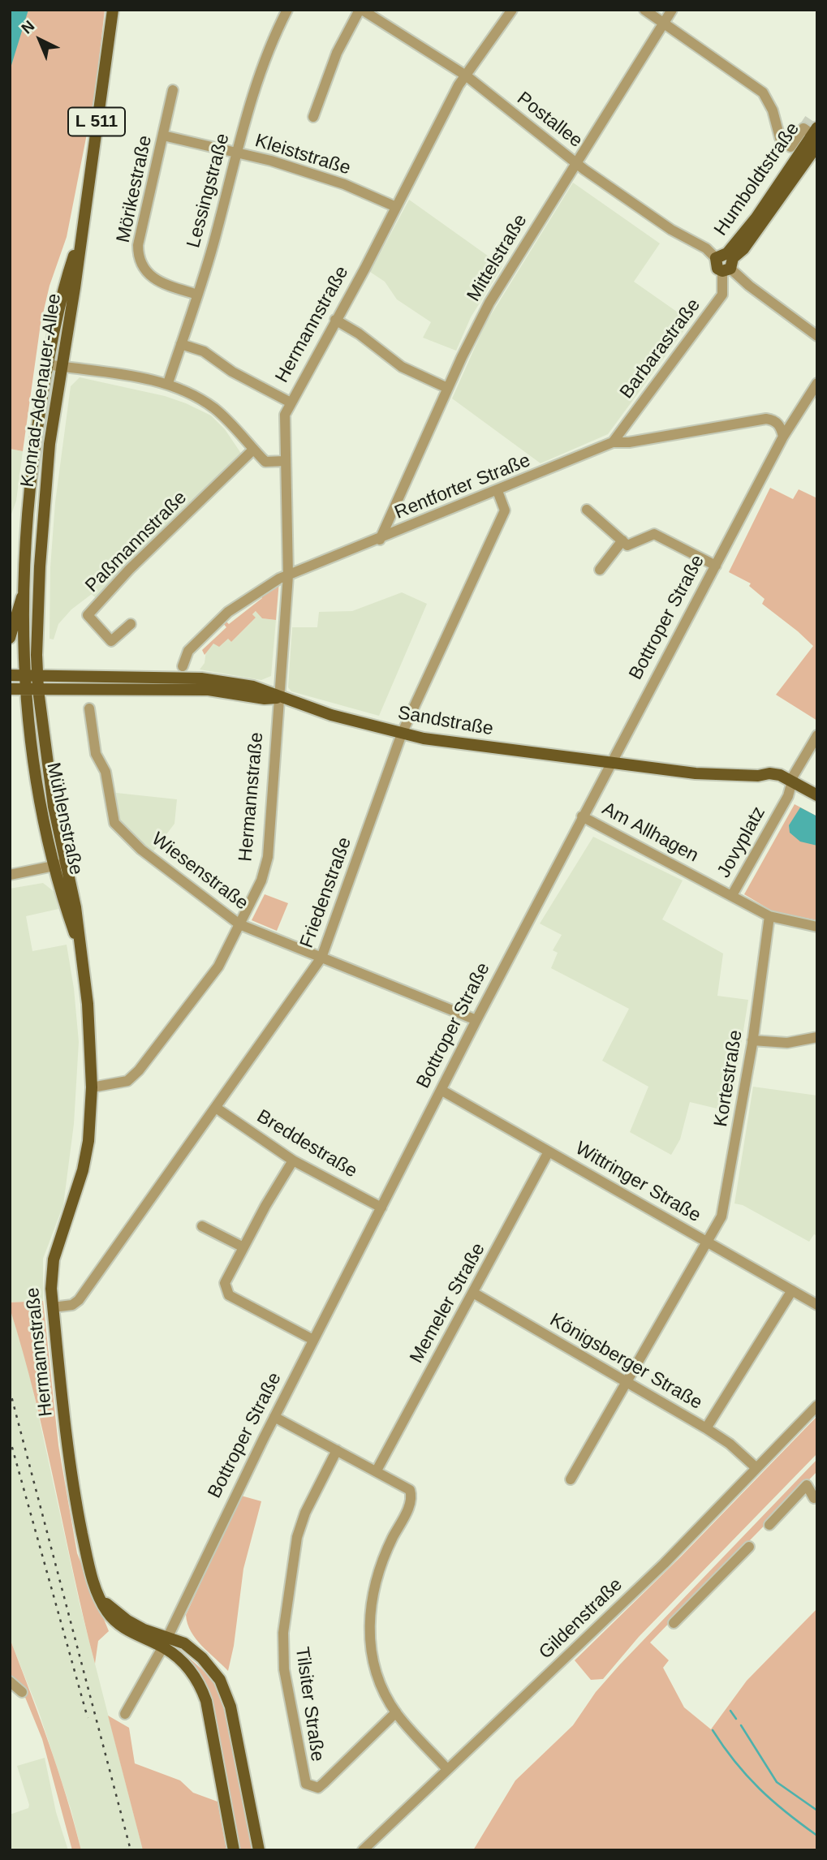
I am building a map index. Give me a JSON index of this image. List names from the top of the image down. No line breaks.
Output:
{"streets":{"main road":["L 511","Humboldtstraße","Hermannstraße","Konrad-Adenauer-Allee","Sandstraße","Mühlenstraße"],"street":["Postallee","Kleiststraße","Mörikestraße","Lessingstraße","Mittelstraße","Barbarastraße","Rentforter Straße","Paßmannstraße","Bottroper Straße","Am Allhagen","Jovyplatz","Wiesenstraße","Friedenstraße","Kortestraße","Breddestraße","Wittringer Straße","Memeler Straße","Königsberger Straße","Gildenstraße","Tilsiter Straße"]},"crossings":[["Postallee","Humboldtstraße"],["Postallee","Mittelstraße"],["Postallee","Hermannstraße"],["Postallee","Barbarastraße"],["L 511","Hermannstraße"],["L 511","Konrad-Adenauer-Allee"],["L 511","Bottroper Straße"],["Kleiststraße","Mörikestraße"],["Kleiststraße","Lessingstraße"],["Kleiststraße","Hermannstraße"],["Humboldtstraße","Barbarastraße"],["Mörikestraße","Lessingstraße"],["Mittelstraße","Rentforter Straße"],["Hermannstraße","Rentforter Straße"],["Hermannstraße","Bottroper Straße"],["Hermannstraße","Sandstraße"],["Hermannstraße","Mühlenstraße"],["Hermannstraße","Wiesenstraße"],["Hermannstraße","Friedenstraße"],["Barbarastraße","Rentforter Straße"],["Konrad-Adenauer-Allee","Sandstraße"],["Konrad-Adenauer-Allee","Mühlenstraße"],["Rentforter Straße","Bottroper Straße"],["Rentforter Straße","Friedenstraße"],["Bottroper Straße","Sandstraße"],["Bottroper Straße","Am Allhagen"],["Bottroper Straße","Wiesenstraße"],["Bottroper Straße","Breddestraße"],["Bottroper Straße","Wittringer Straße"],["Sandstraße","Mühlenstraße"],["Sandstraße","Jovyplatz"],["Sandstraße","Friedenstraße"],["Am Allhagen","Jovyplatz"],["Jovyplatz","Kortestraße"],["Wiesenstraße","Friedenstraße"],["Friedenstraße","Breddestraße"],["Kortestraße","Wittringer Straße"],["Kortestraße","Königsberger Straße"],["Wittringer Straße","Memeler Straße"],["Memeler Straße","Königsberger Straße"],["Königsberger Straße","Gildenstraße"]],"north":"top left"}
